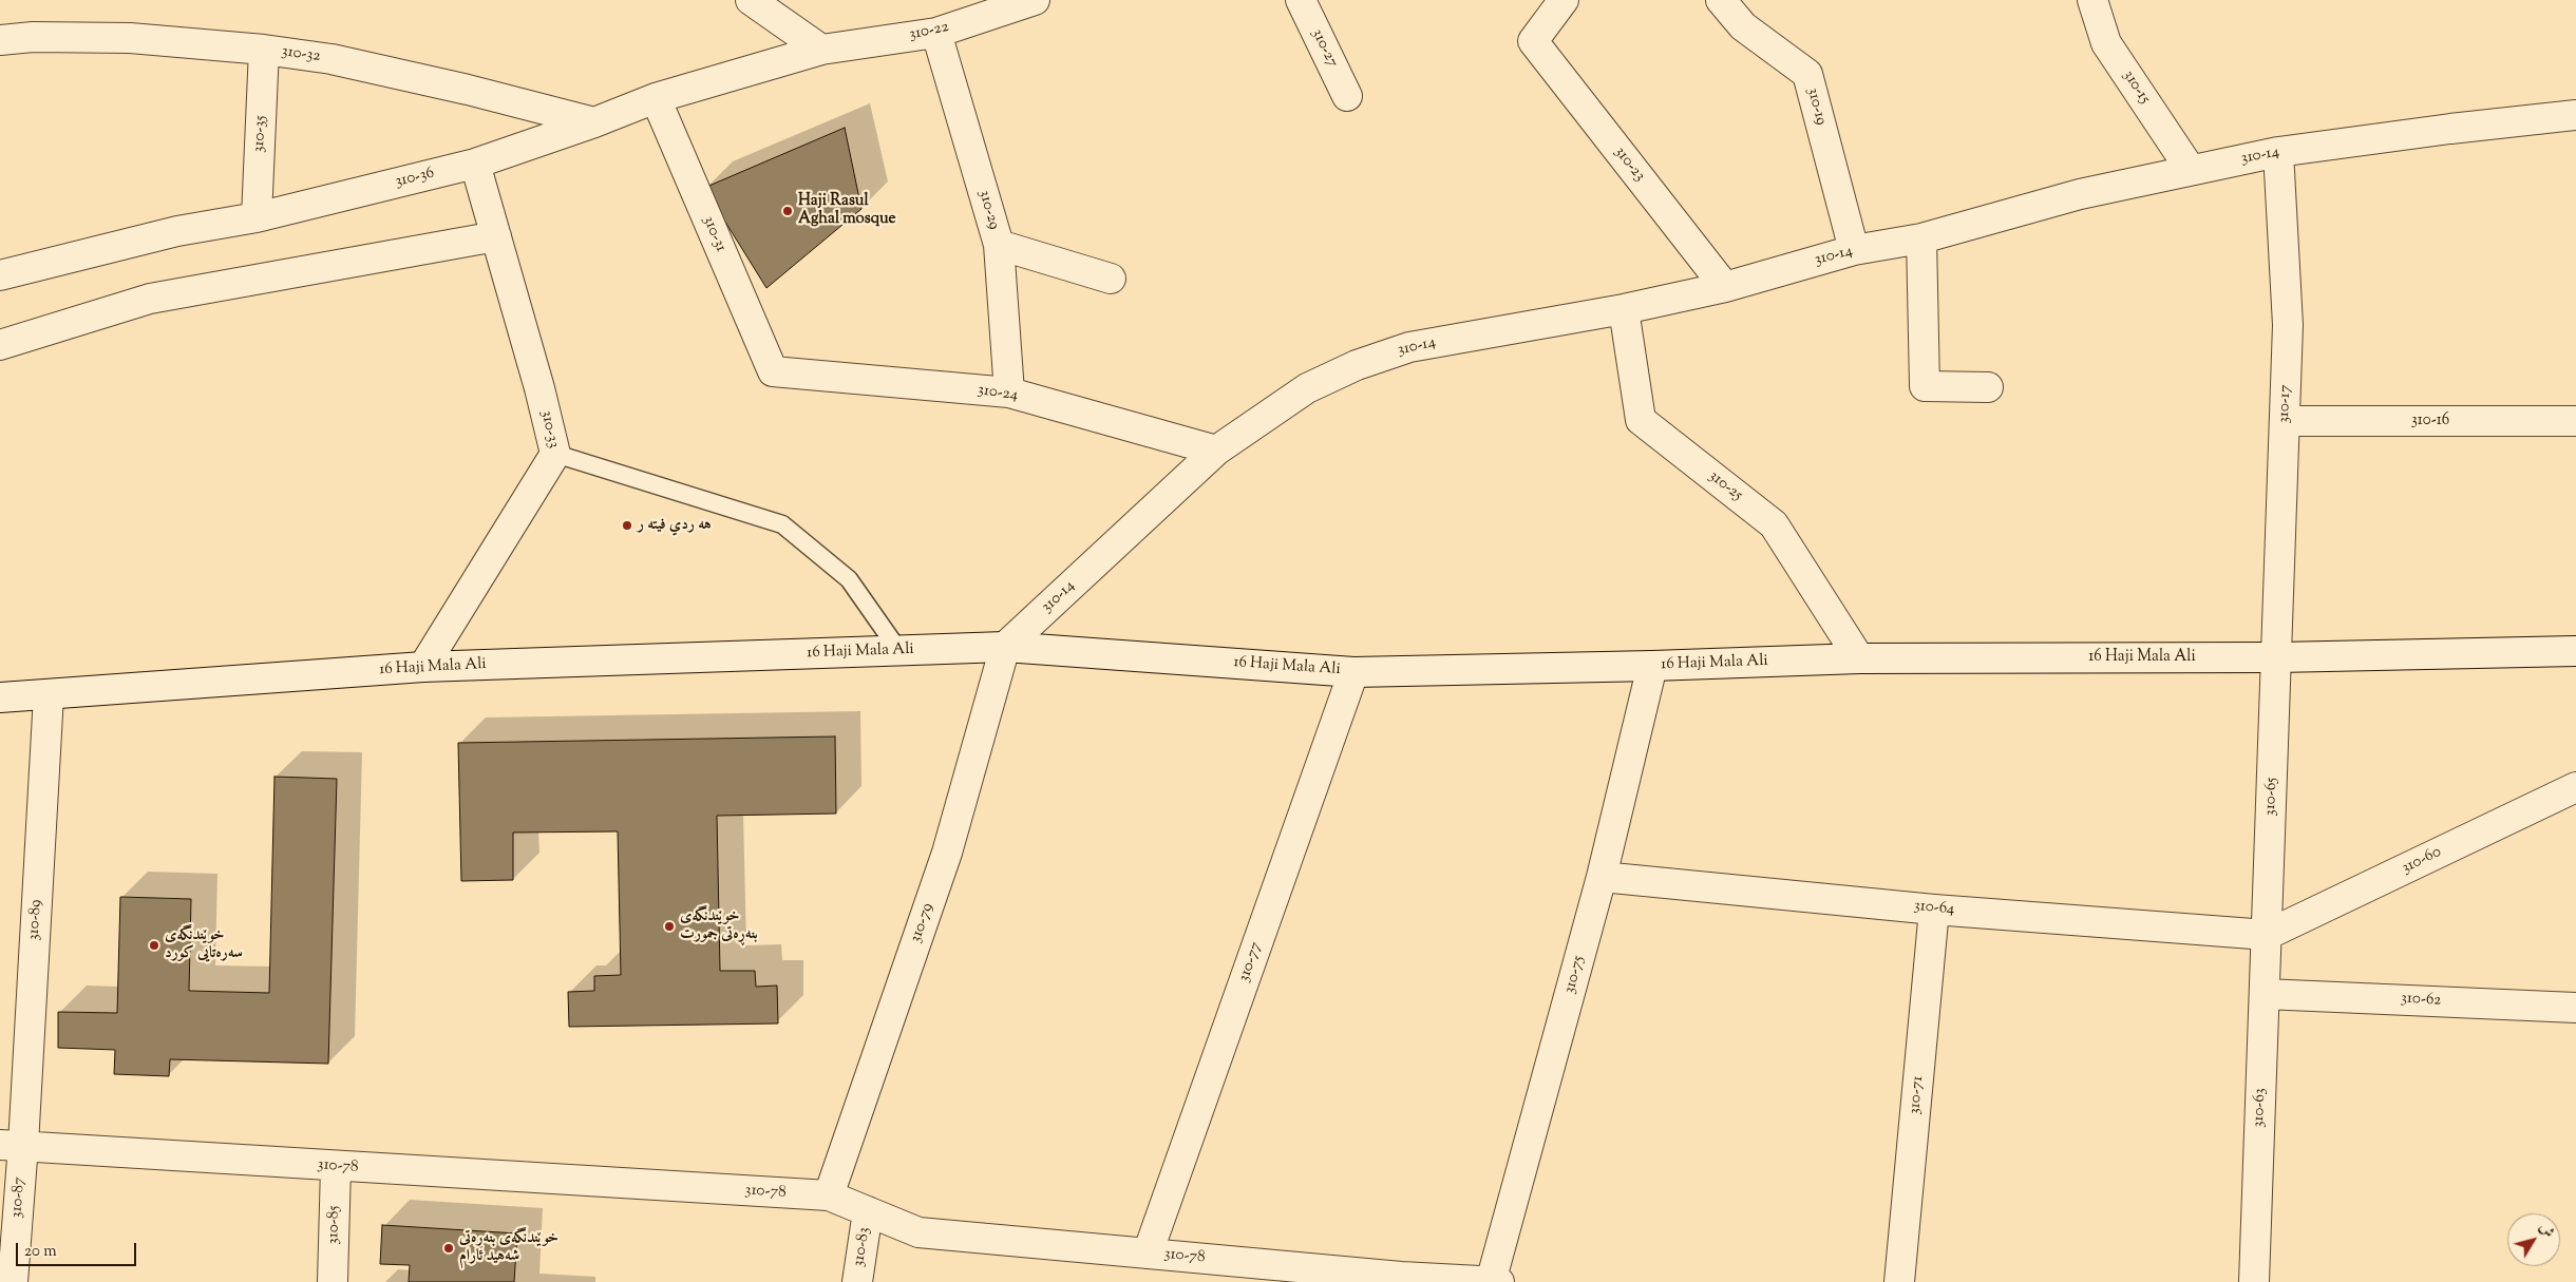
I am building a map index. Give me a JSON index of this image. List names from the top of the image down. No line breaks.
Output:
{"streets":{"street":["310-22","310-27","310-32","310-15","310-19","310-35","310-14","310-23","310-36","310-29","310-31","310-24","310-17","310-16","310-33","310-25","16 Haji Mala Ali","310-65","310-60","310-64","310-89","310-79","310-77","310-75","310-62","310-71","310-63","310-78","310-87","310-85","310-83"]},"crossings":[["310-22","310-36"],["310-22","310-29"],["310-32","310-35"],["310-32","310-36"],["310-15","310-14"],["310-19","310-14"],["310-35","310-36"],["310-14","310-23"],["310-14","310-24"],["310-14","310-17"],["310-14","310-25"],["310-14","16 Haji Mala Ali"],["310-14","310-79"],["310-36","310-31"],["310-36","310-33"],["310-29","310-24"],["310-31","310-24"],["310-17","310-16"],["310-17","16 Haji Mala Ali"],["310-17","310-65"],["310-33","16 Haji Mala Ali"],["310-25","16 Haji Mala Ali"],["16 Haji Mala Ali","310-65"],["16 Haji Mala Ali","310-89"],["16 Haji Mala Ali","310-79"],["16 Haji Mala Ali","310-77"],["16 Haji Mala Ali","310-75"],["310-65","310-60"],["310-65","310-64"],["310-65","310-63"],["310-60","310-64"],["310-60","310-63"],["310-64","310-75"],["310-64","310-71"],["310-64","310-63"],["310-89","310-78"],["310-89","310-87"],["310-79","310-78"],["310-77","310-78"],["310-75","310-78"],["310-62","310-63"],["310-78","310-87"],["310-78","310-85"],["310-78","310-83"]],"places":["Haji Rasul Aghal mosque","هه ردي فيته ر","خوێندنگەی بنەڕەتی جمورت","خوێندنگەی سەرەتایی کورد","خوێندنگەی بنەڕەتی شەهید ئارام"],"scale_bar":"20 m","north":"top right"}
